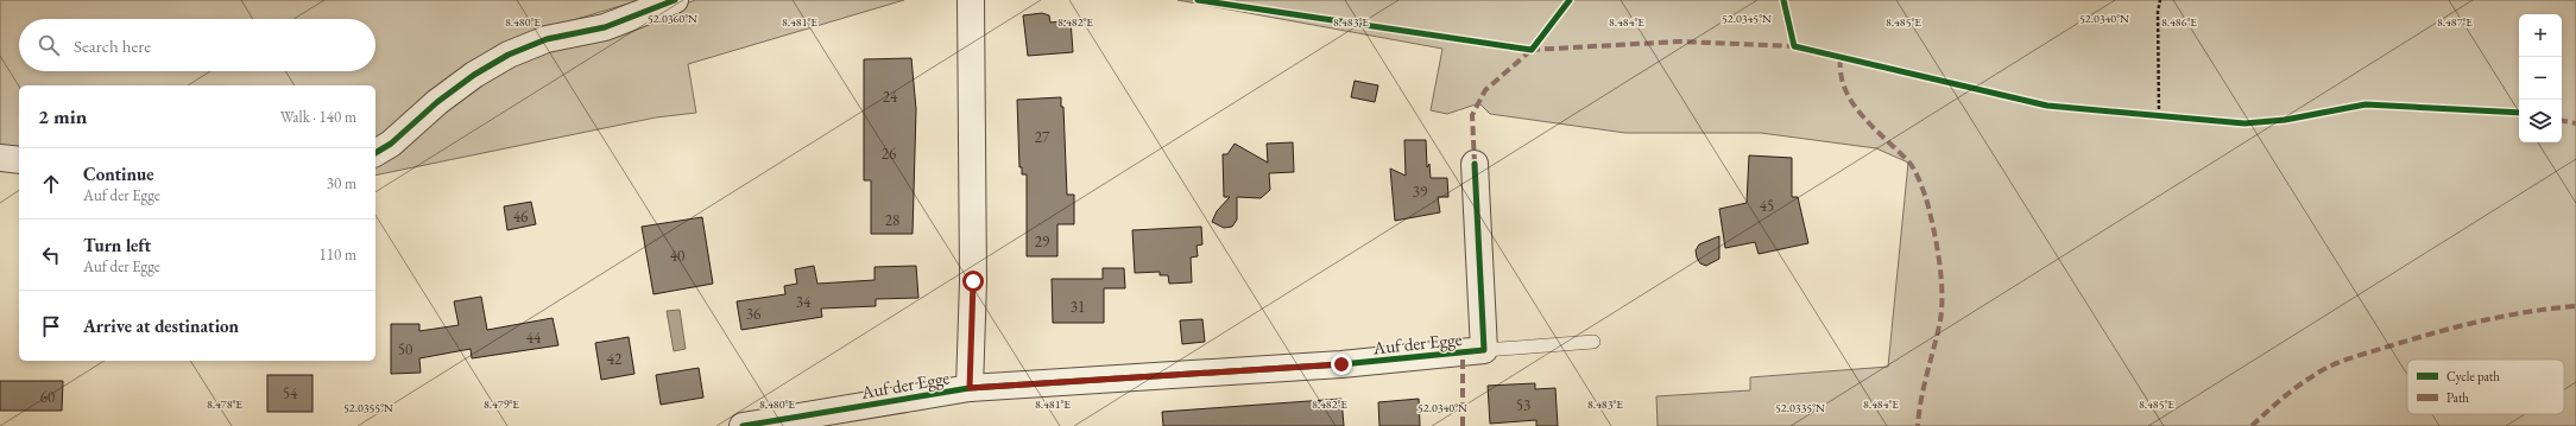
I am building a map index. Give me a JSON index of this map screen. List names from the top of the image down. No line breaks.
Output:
{"streets":{"street":["Auf der Egge"]},"house_numbers":["24","27","26","39","45","46","28","29","40","34","31","36","44","50","42","54","60","53"],"legend":["Cycle path","Path"],"page":{"map_buttons":["+","−"],"search":"Search here","heading":["2 min","Walk · 140 m"],"list":[["Continue","Auf der Egge","30 m"],["Turn left","Auf der Egge","110 m"],"Arrive at destination"]},"coordinates":["52.0360°N","52.0345°N","52.0340°N","8.487°E","8.482°E","8.480°E","8.481°E","8.483°E","8.484°E","8.485°E","8.486°E","8.478°E","8.479°E","52.0355°N","52.0335°N"]}
